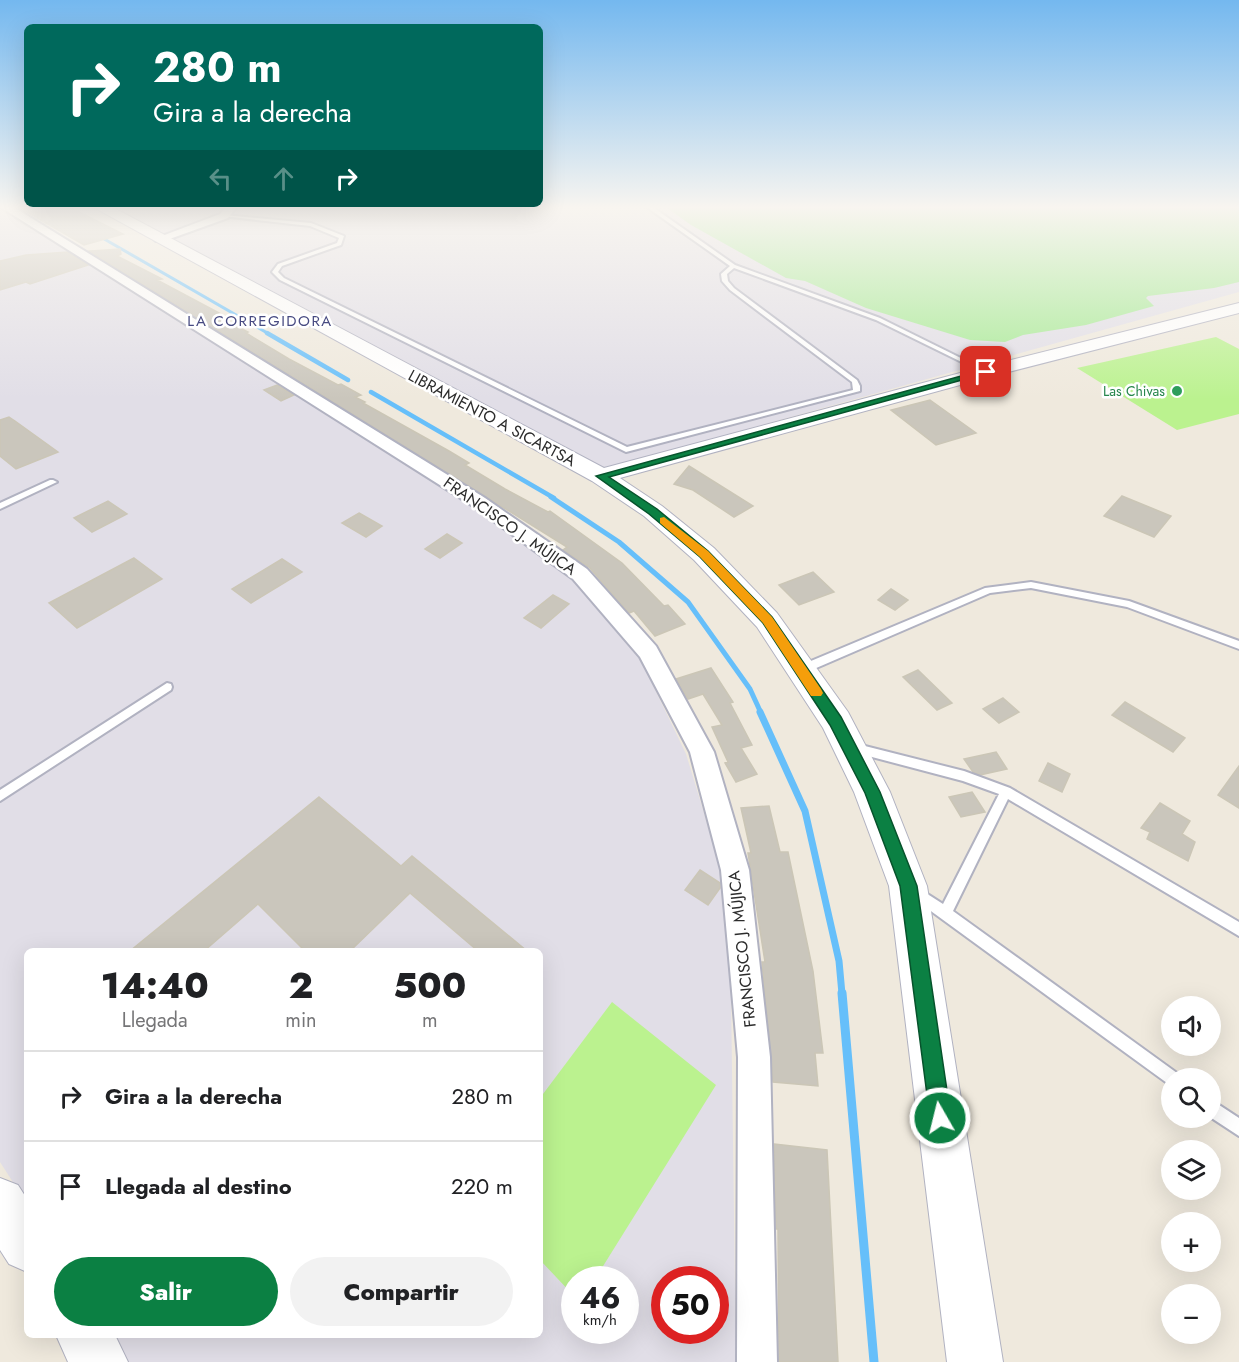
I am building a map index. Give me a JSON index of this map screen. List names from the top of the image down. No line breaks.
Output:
{"streets":{"main road":["LIBRAMIENTO A SICARTSA"],"street":["FRANCISCO J. MÚJICA"]},"districts":["LA CORREGIDORA"],"places":["Las Chivas"],"page":{"turn":["280 m","Gira a la derecha"],"eta":["14:40","Llegada","2","min","500","m"],"map_buttons":["+","−"],"list":[{"name":"Gira a la derecha","value":"280 m"},{"name":"Llegada al destino","value":"220 m"}],"buttons":["Salir","Compartir"],"speed":"46 km/h","limit":"50"}}
